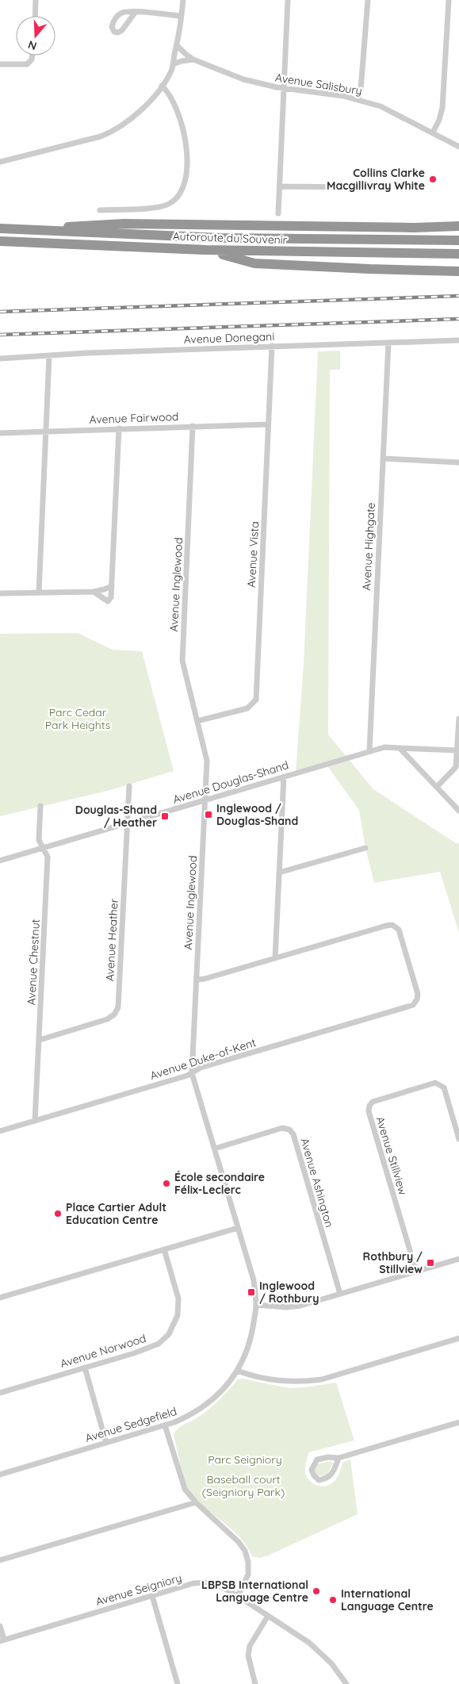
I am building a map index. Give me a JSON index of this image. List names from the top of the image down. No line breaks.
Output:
{"streets":{"highway":["Autoroute du Souvenir"],"street":["Avenue Salisbury","Avenue Donegani","Avenue Fairwood","Avenue Highgate","Avenue Vista","Avenue Inglewood","Avenue Douglas-Shand","Avenue Heather","Avenue Chestnut","Avenue Duke-of-Kent","Avenue Stillview","Avenue Ashington","Avenue Norwood","Avenue Sedgefield","Avenue Seigniory"]},"crossings":[["Avenue Donegani","Avenue Highgate"],["Avenue Donegani","Avenue Vista"],["Avenue Fairwood","Avenue Vista"],["Avenue Fairwood","Avenue Inglewood"],["Avenue Highgate","Avenue Douglas-Shand"],["Avenue Vista","Avenue Inglewood"],["Avenue Inglewood","Avenue Douglas-Shand"],["Avenue Inglewood","Avenue Duke-of-Kent"],["Avenue Inglewood","Avenue Ashington"],["Avenue Inglewood","Avenue Sedgefield"],["Avenue Douglas-Shand","Avenue Heather"],["Avenue Douglas-Shand","Avenue Chestnut"],["Avenue Heather","Avenue Chestnut"],["Avenue Chestnut","Avenue Duke-of-Kent"]],"parks":["Parc Cedar Park Heights","Parc Seigniory","Baseball court (Seigniory Park)"],"places":{"other":["Collins Clarke Macgillivray White","École secondaire Félix-Leclerc","Place Cartier Adult Education Centre","LBPSB International Language Centre","International Language Centre"],"transit":["Inglewood / Douglas-Shand","Douglas-Shand / Heather","Rothbury / Stillview","Inglewood / Rothbury"]},"north":"bottom"}
